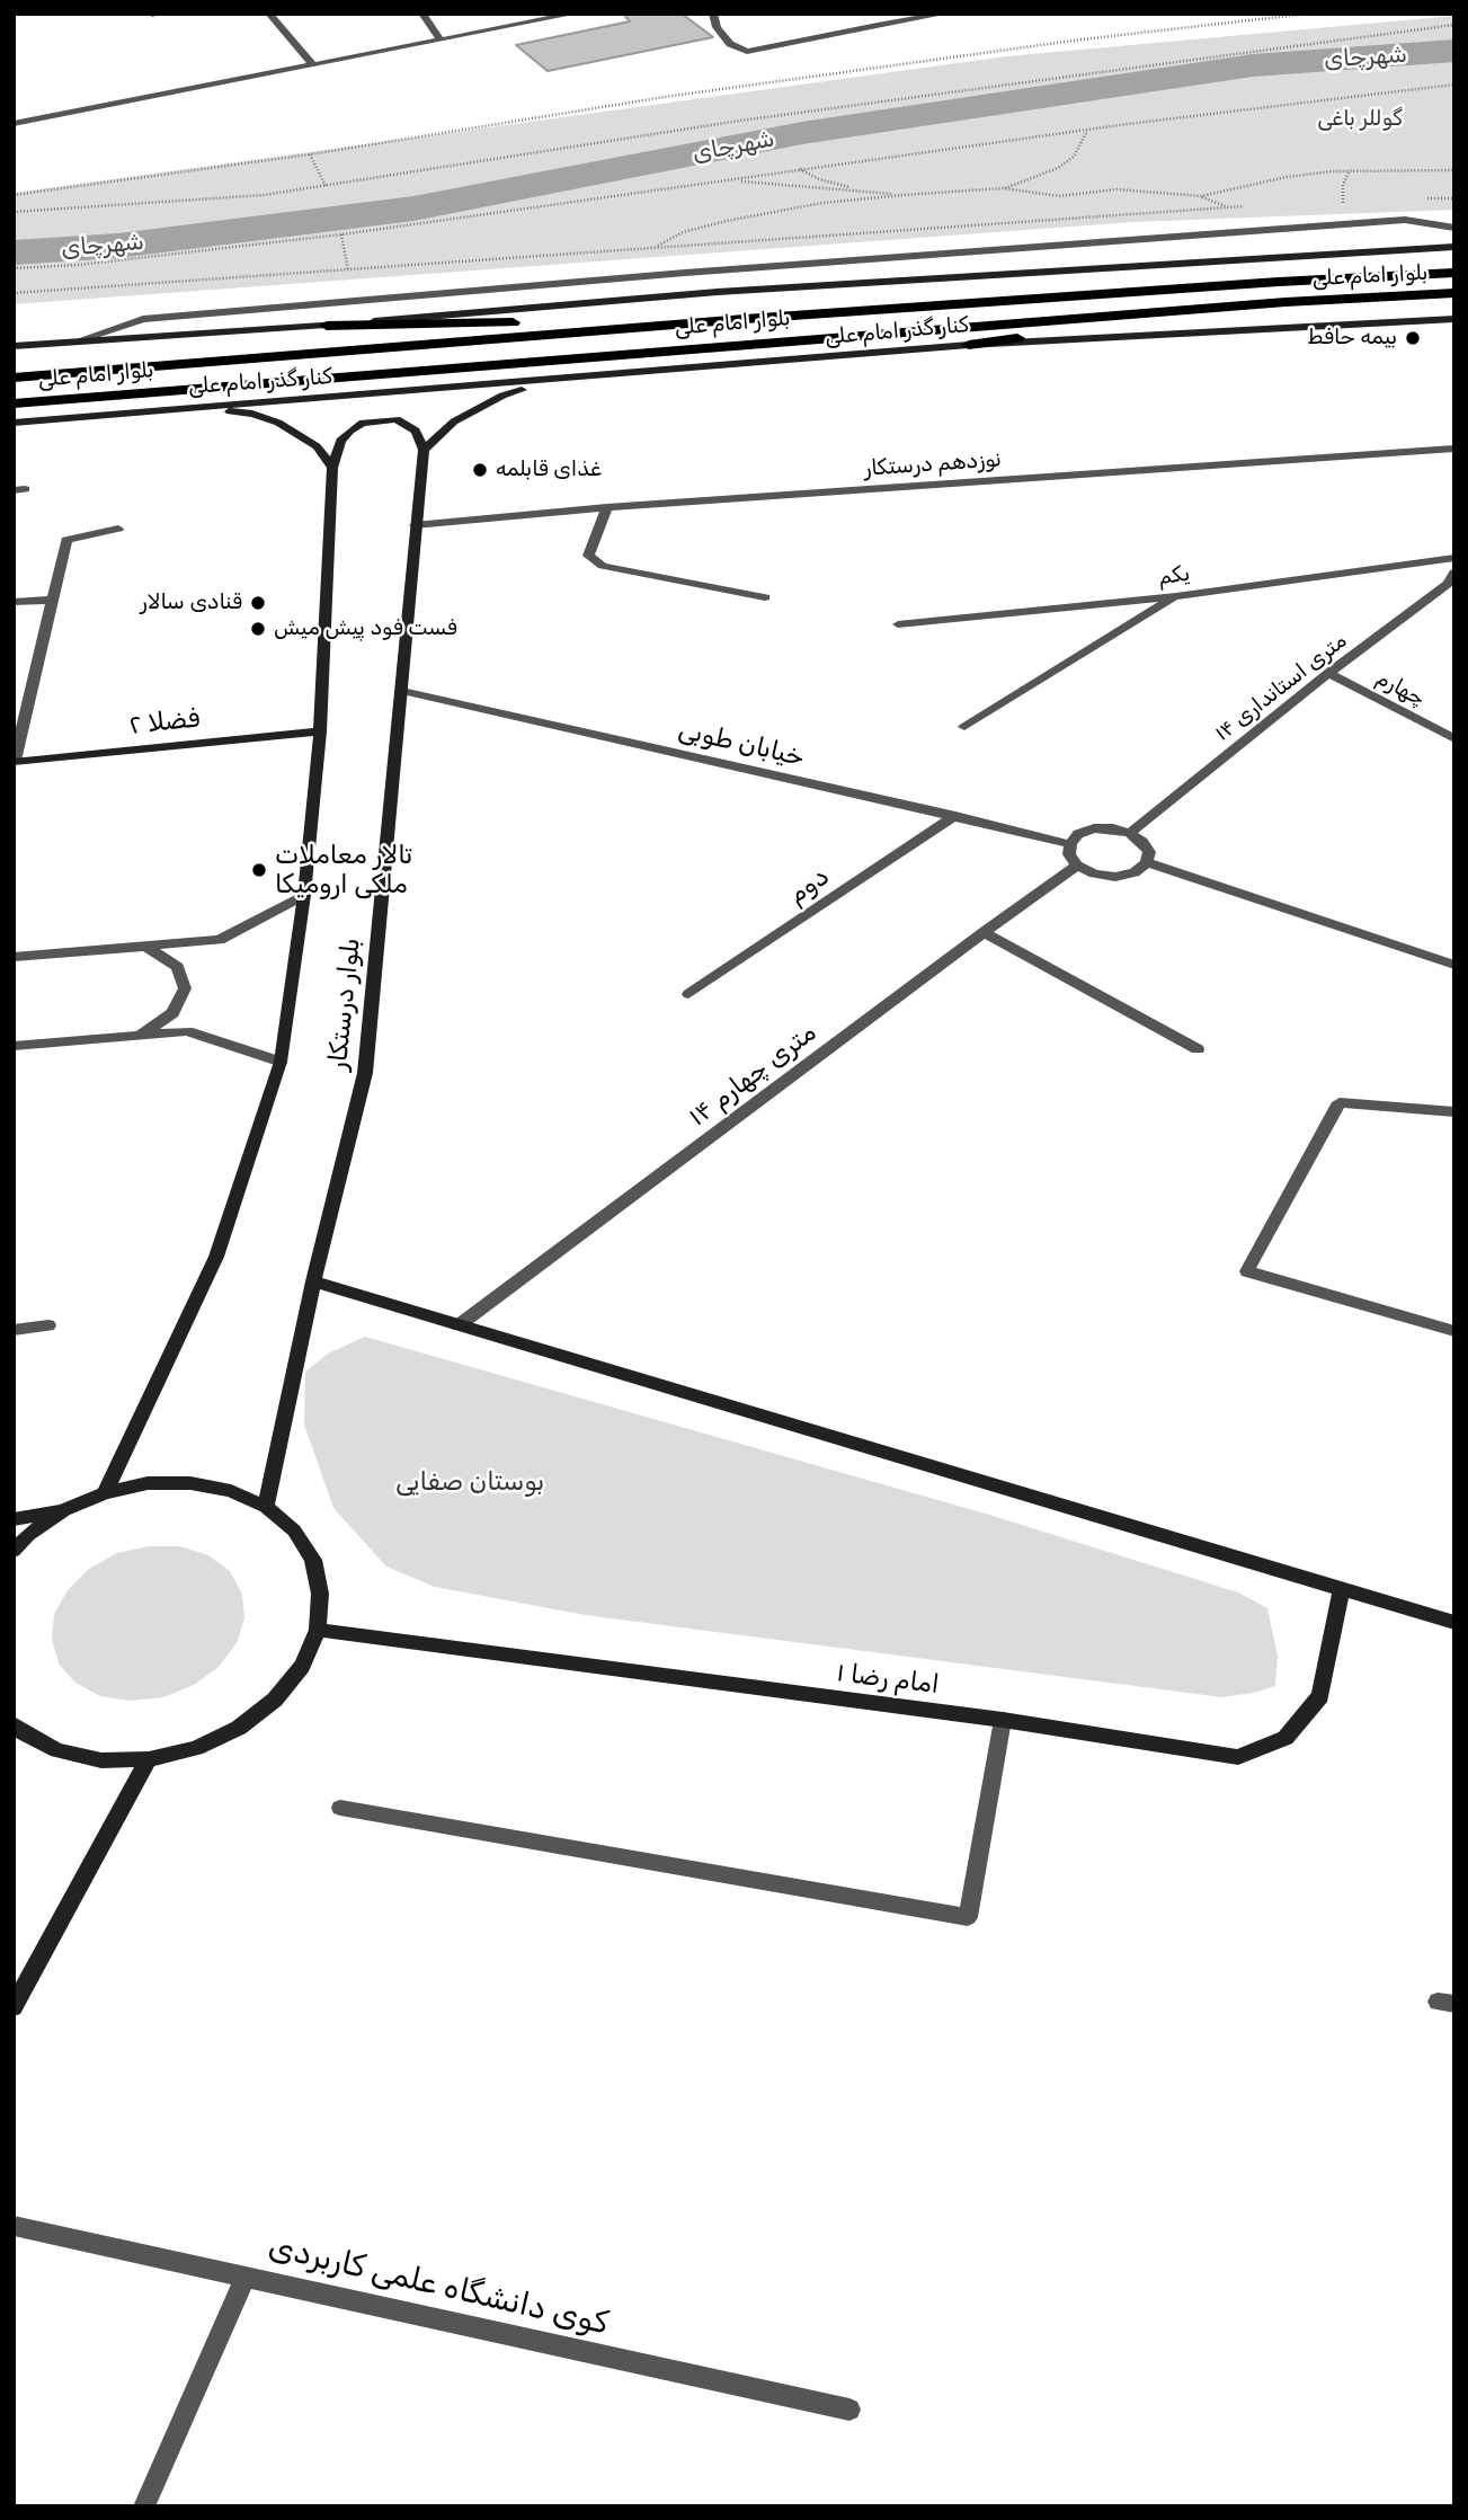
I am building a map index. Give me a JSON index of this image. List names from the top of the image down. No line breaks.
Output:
{"streets":{"highway":["بلوار امام علی"],"main road":["کنار گذر امام علی","فضلا ۲","بلوار درستکار","امام رضا ۱"],"street":["نوزدهم درستکار","یکم","۱۴ متری استانداری","چهارم","خیابان طوبی","دوم","۱۴ متری چهارم","کوی دانشگاه علمی کاربردی"]},"crossings":[["نوزدهم درستکار","بلوار درستکار"],["۱۴ متری استانداری","چهارم"],["۱۴ متری استانداری","خیابان طوبی"],["۱۴ متری استانداری","۱۴ متری چهارم"],["فضلا ۲","بلوار درستکار"],["خیابان طوبی","دوم"],["خیابان طوبی","بلوار درستکار"],["خیابان طوبی","۱۴ متری چهارم"]],"water":["شهرچای"],"parks":["گوللر باغی","بوستان صفایی"],"places":["بیمه حافط","غذای قابلمه","قنادی سالار","فست فود پیش میش","تالار معاملات ملکی ارومیکا"]}
